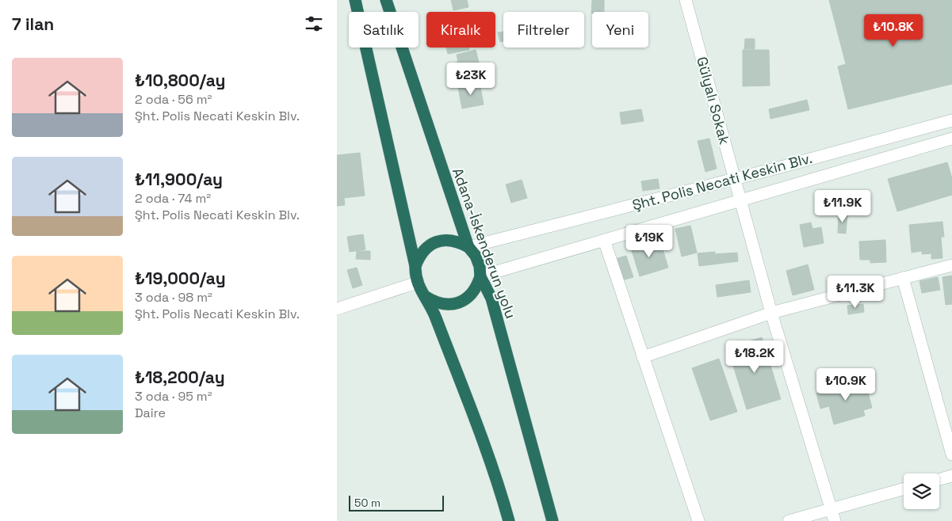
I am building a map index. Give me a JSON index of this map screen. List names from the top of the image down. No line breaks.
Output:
{"streets":{"highway":["Adana-İskenderun yolu"],"street":["Gülyalı Sokak","Şht. Polis Necati Keskin Blv."]},"crossings":[["Gülyalı Sokak","Şht. Polis Necati Keskin Blv."],["Şht. Polis Necati Keskin Blv.","Adana-İskenderun yolu"]],"scale_bar":"50 m","page":{"heading":"7 ilan","chip":["Satılık","Kiralık","Filtreler","Yeni"],"price":["₺10.8K","₺23K","₺11.9K","₺19K","₺11.3K","₺18.2K","₺10.9K"],"list":[{"name":"₺10,800/ay","note":"2 oda · 56 m² · Şht. Polis Necati Keskin Blv."},{"name":"₺11,900/ay","note":"2 oda · 74 m² · Şht. Polis Necati Keskin Blv."},{"name":"₺19,000/ay","note":"3 oda · 98 m² · Şht. Polis Necati Keskin Blv."},{"name":"₺18,200/ay","note":"3 oda · 95 m² · Daire"}],"scale":"50 m"}}
